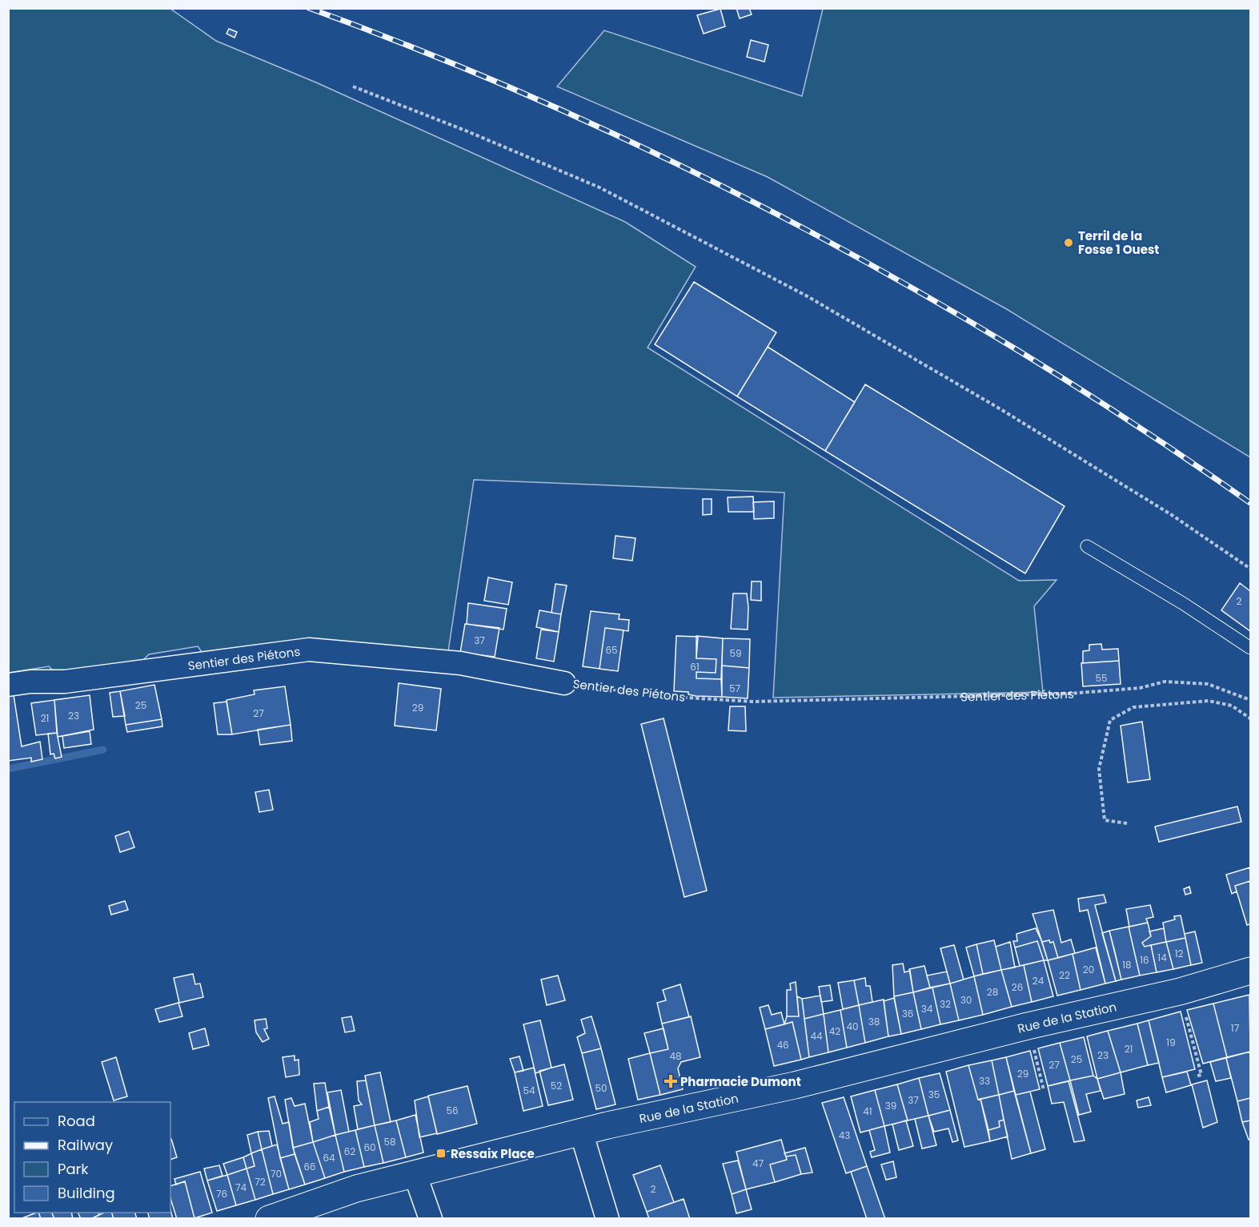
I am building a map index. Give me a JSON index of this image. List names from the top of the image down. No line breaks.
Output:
{"streets":{"street":["Sentier des Piétons","Rue de la Station"]},"places":{"other":["Terril de la Fosse 1 Ouest"],"health":["Pharmacie Dumont"],"transit":["Ressaix Place"]},"house_numbers":["2","37","65","59","61","55","57","25","29","27","23","21","12","14","16","18","20","22","24","26","28","30","32","34","36","38","40","17","42","44","19","46","21","23","48","25","27","29","33","52","50","54","35","37","39","56","41","43","58","60","62","64","47","66","70","72","74","2","76"],"legend":["Road","Railway","Park","Building"]}
